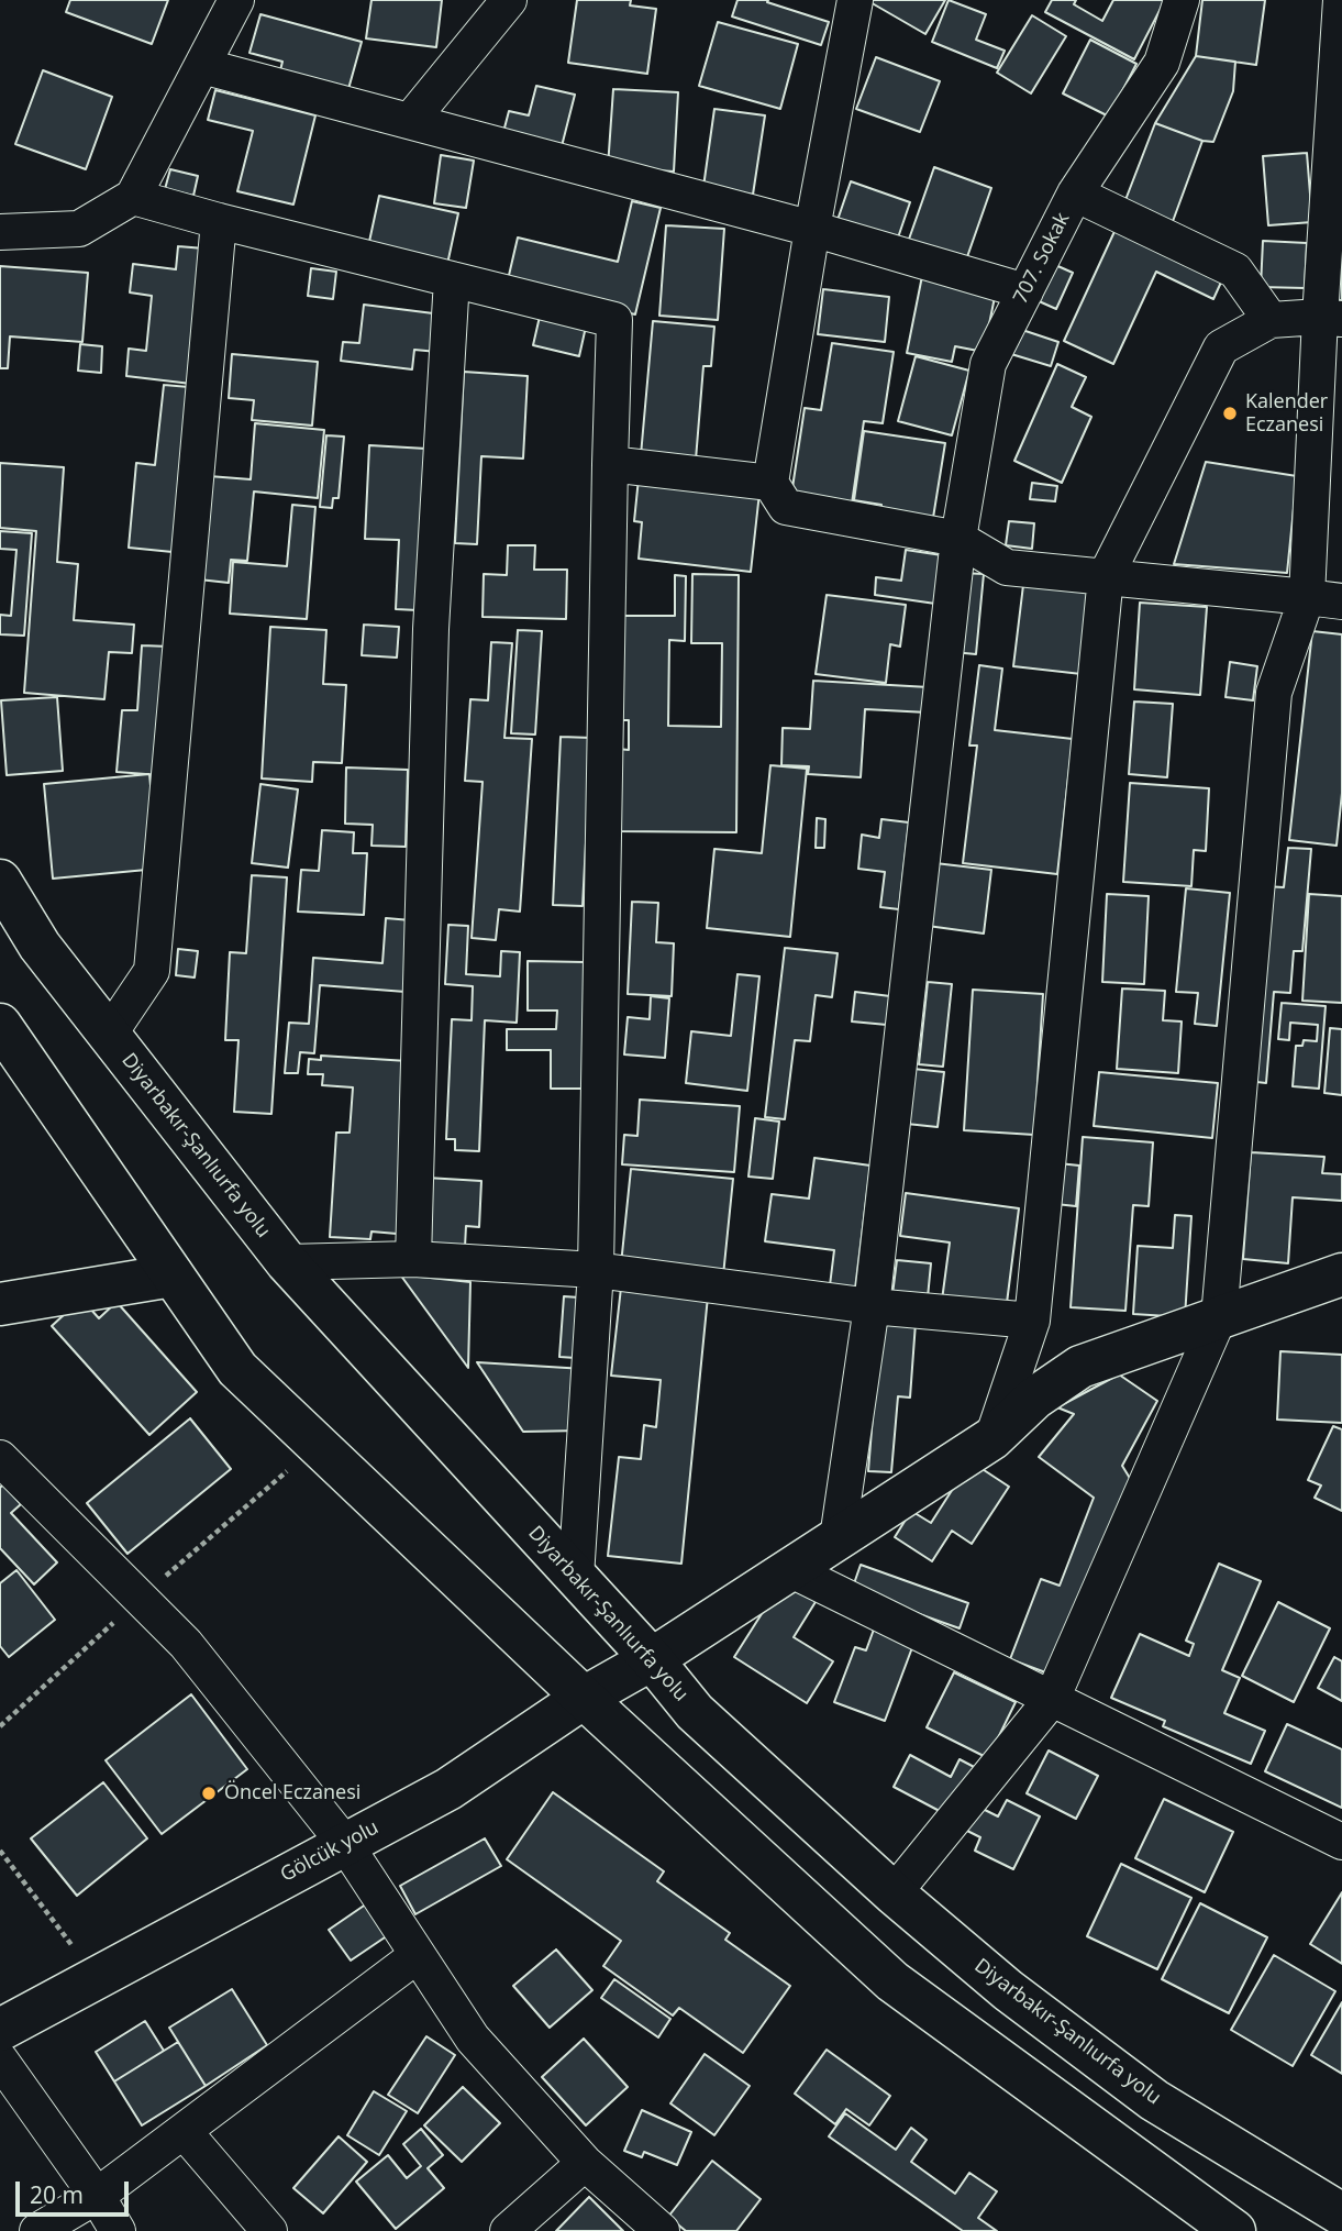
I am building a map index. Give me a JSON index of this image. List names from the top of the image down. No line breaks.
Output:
{"streets":{"main road":["Diyarbakır-Şanlıurfa yolu","Gölcük yolu"],"street":["707. Sokak"]},"crossings":[["707. Sokak","Gölcük yolu"],["Diyarbakır-Şanlıurfa yolu","Gölcük yolu"]],"places":["Kalender Eczanesi","Öncel Eczanesi"],"scale_bar":"20 m"}
